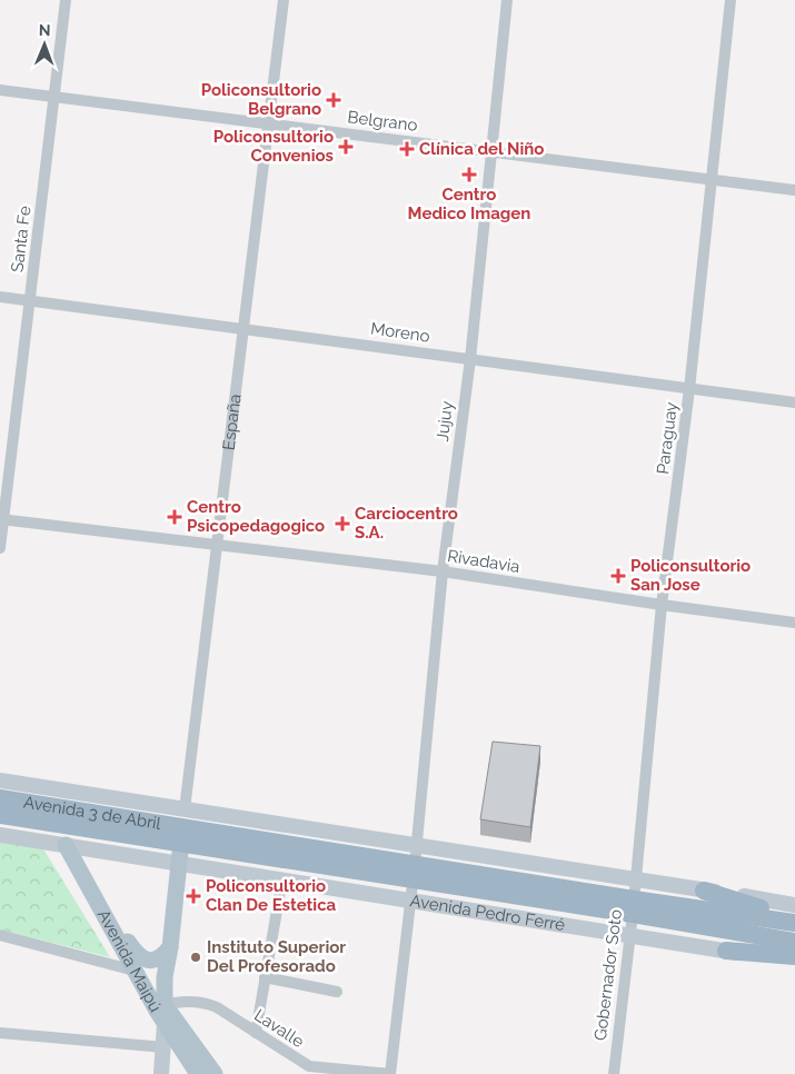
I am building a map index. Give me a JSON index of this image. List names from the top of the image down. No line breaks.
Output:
{"streets":{"highway":["Avenida 3 de Abril","Avenida Pedro Ferré"],"main road":["Avenida Maipú"],"street":["Belgrano","Santa Fe","Moreno","España","Jujuy","Paraguay","Rivadavia","Gobernador Soto","Lavalle"]},"crossings":[["Belgrano","Santa Fe"],["Belgrano","España"],["Belgrano","Jujuy"],["Belgrano","Paraguay"],["Santa Fe","Moreno"],["Santa Fe","Rivadavia"],["Moreno","España"],["Moreno","Jujuy"],["Moreno","Paraguay"],["España","Rivadavia"],["España","Avenida 3 de Abril"],["España","Avenida Pedro Ferré"],["Jujuy","Rivadavia"],["Jujuy","Avenida Pedro Ferré"],["Jujuy","Lavalle"],["Paraguay","Rivadavia"],["Paraguay","Gobernador Soto"],["Avenida 3 de Abril","Avenida Pedro Ferré"],["Avenida Pedro Ferré","Gobernador Soto"],["Avenida Maipú","Lavalle"]],"places":{"health":["Policonsultorio Belgrano","Policonsultorio Convenios","Clínica del Niño","Centro Medico Imagen","Centro Psicopedagogico","Carciocentro S.A.","Policonsultorio San Jose","Policonsultorio Clan De Estetica"],"other":["Instituto Superior Del Profesorado"]},"north":"top"}
